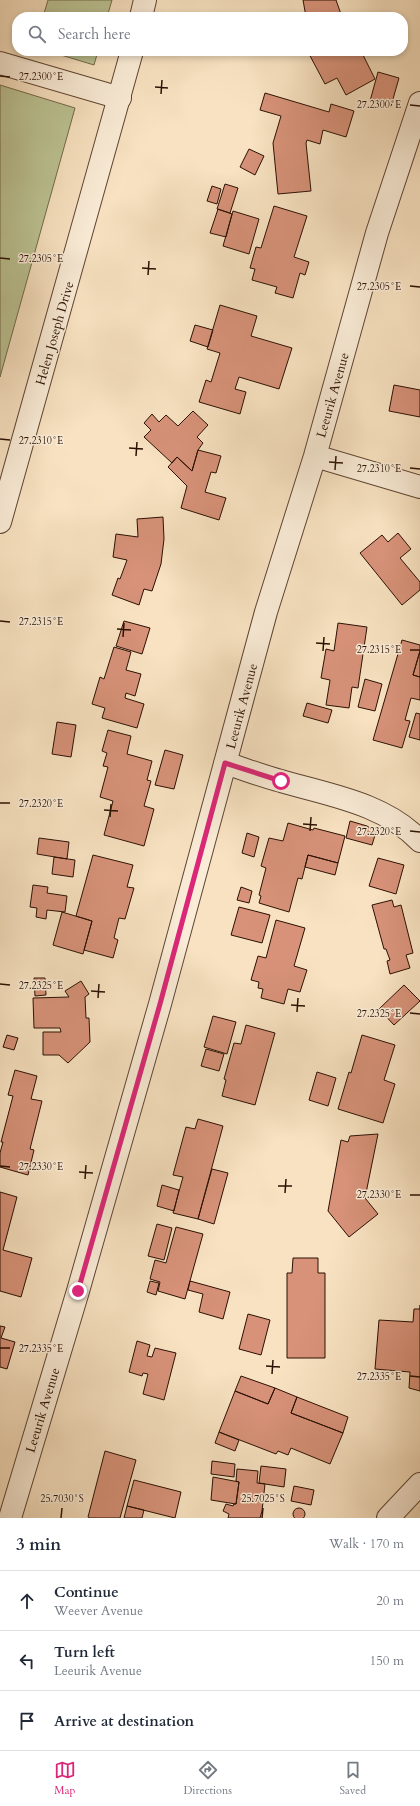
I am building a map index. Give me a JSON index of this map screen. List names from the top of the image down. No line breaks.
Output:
{"streets":{"street":["Helen Joseph Drive","Leeurik Avenue"]},"page":{"search":"Search here","heading":["3 min","Walk · 170 m"],"list":[["Continue","Weever Avenue","20 m"],["Turn left","Leeurik Avenue","150 m"],"Arrive at destination"],"nav":["Map","Directions","Saved"]},"coordinates":["27.2300°E","27.2305°E","27.2310°E","27.2315°E","27.2320°E","27.2325°E","27.2330°E","27.2335°E","25.7030°S","25.7025°S"]}
